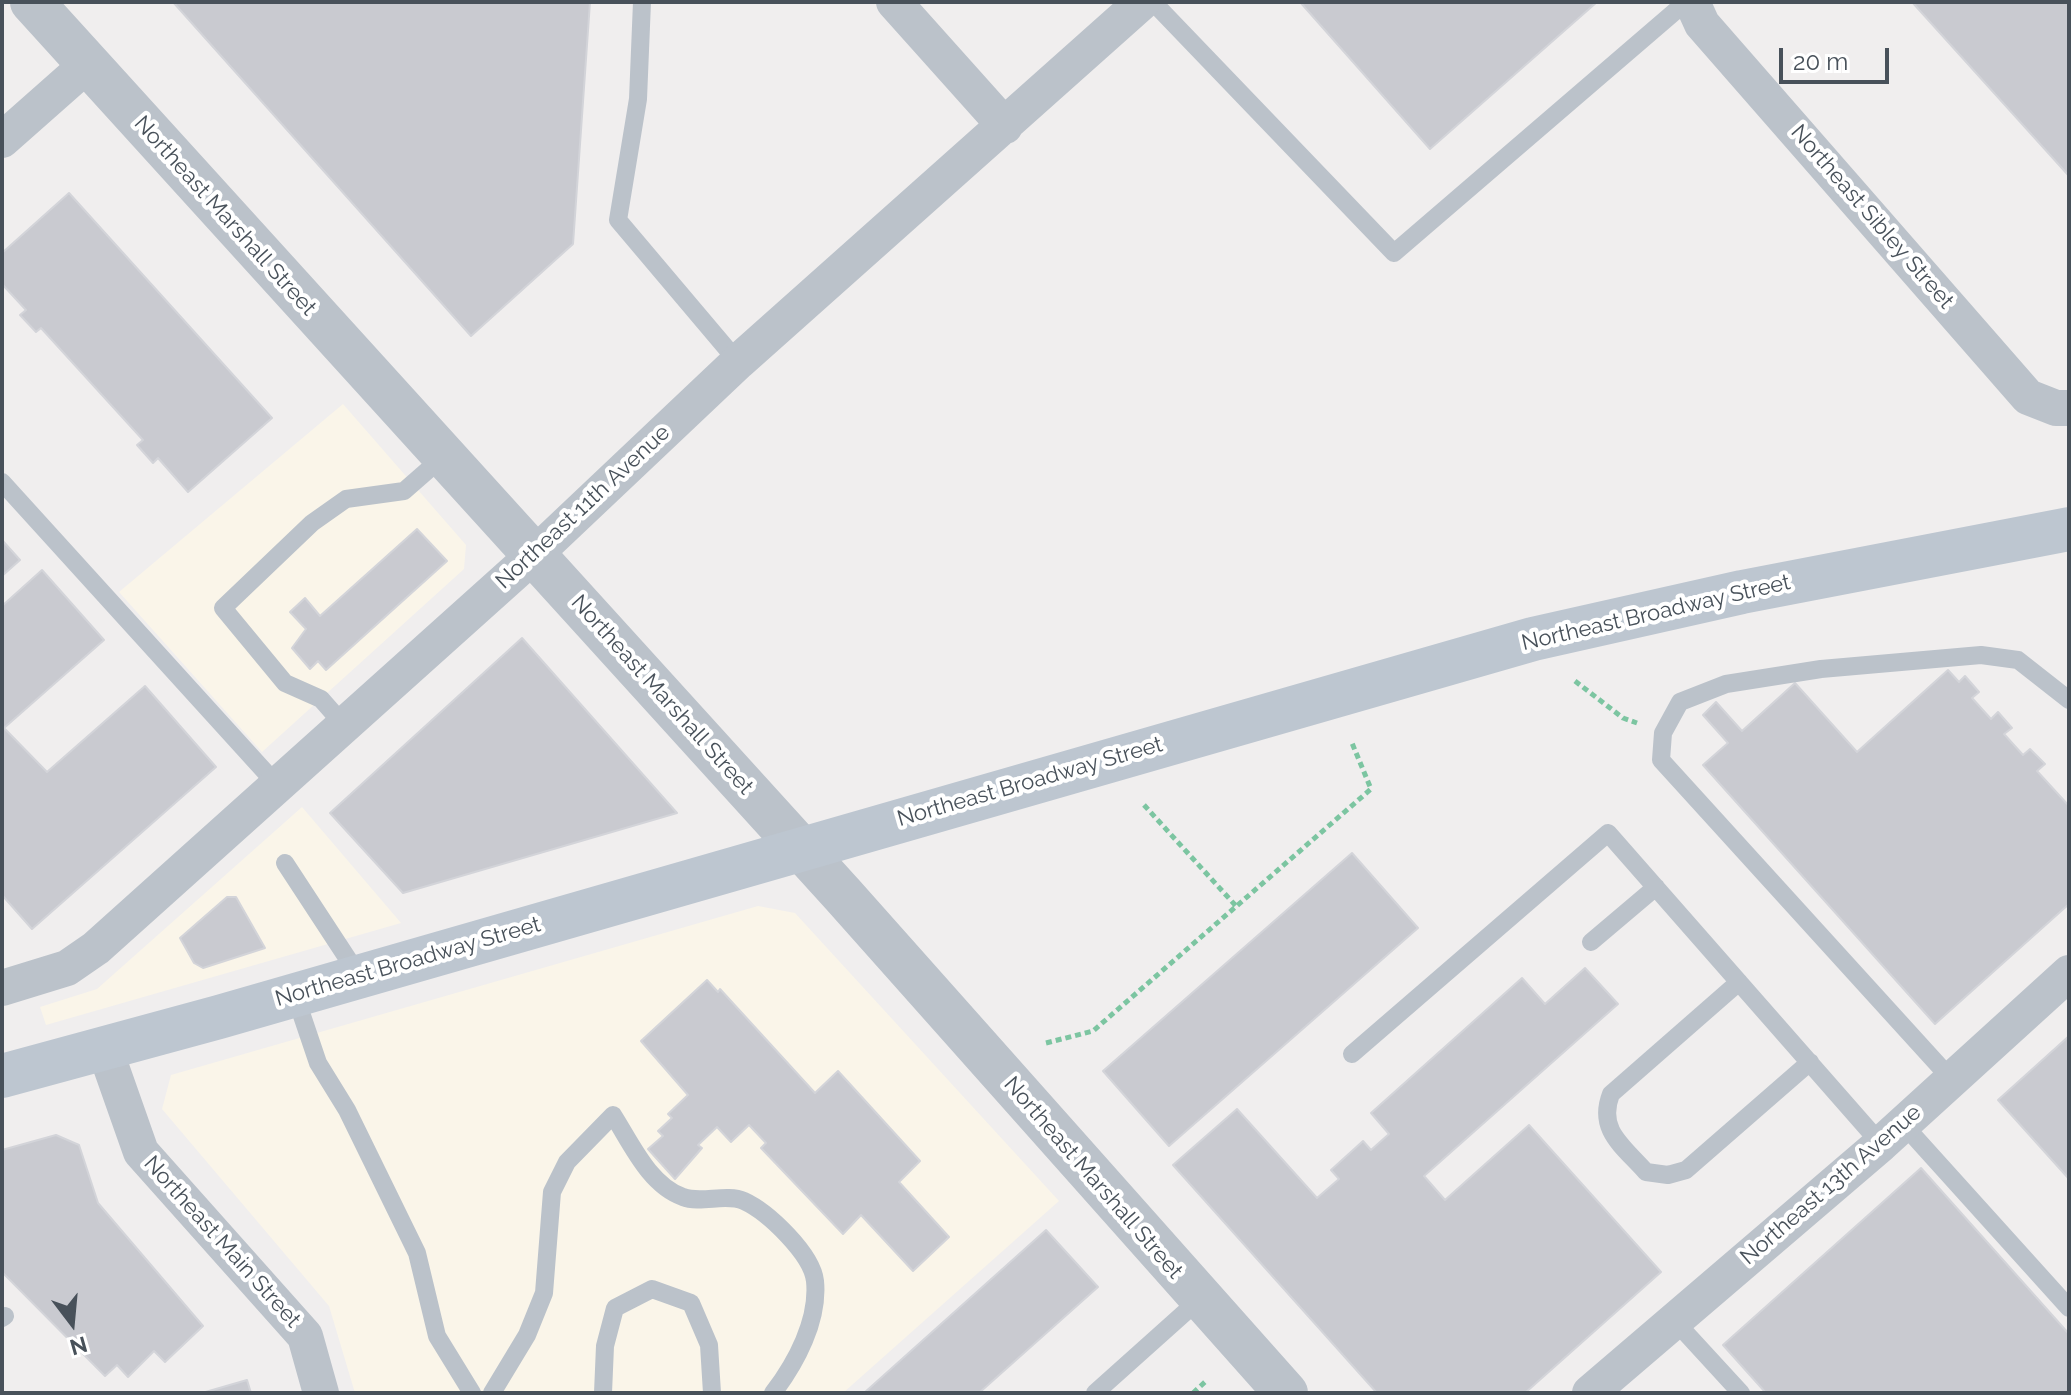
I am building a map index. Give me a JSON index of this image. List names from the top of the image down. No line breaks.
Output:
{"streets":{"main road":["Northeast Broadway Street"],"street":["Northeast Marshall Street","Northeast Sibley Street","Northeast 11th Avenue","Northeast 13th Avenue","Northeast Main Street"]},"crossings":[["Northeast Marshall Street","Northeast 11th Avenue"],["Northeast Marshall Street","Northeast Broadway Street"],["Northeast Broadway Street","Northeast Main Street"]],"scale_bar":"20 m","north":"bottom"}
